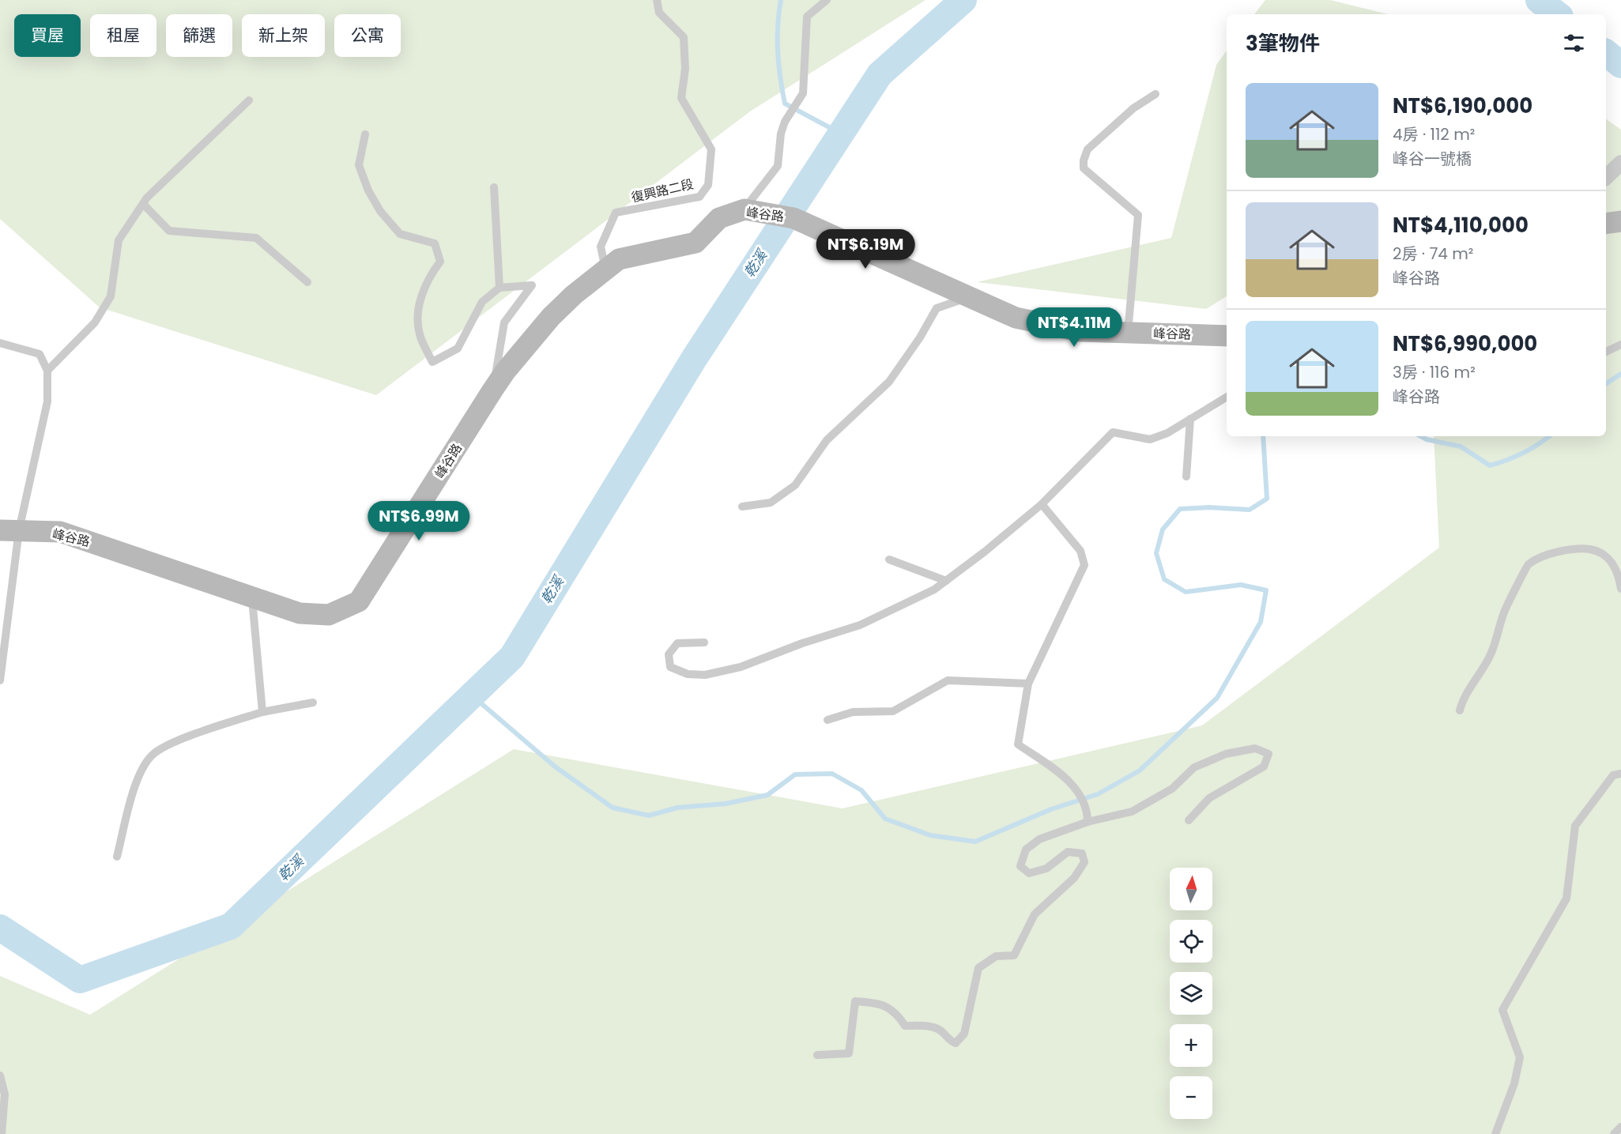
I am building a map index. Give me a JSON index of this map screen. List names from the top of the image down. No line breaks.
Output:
{"streets":{"street":["峰谷路"],"lane":["復興路二段"]},"crossings":[["復興路二段","峰谷路"]],"water":["乾溪"],"north":"top","page":{"chip":["買屋","租屋","篩選","新上架","公寓"],"heading":"3筆物件","list":[{"name":"NT$6,190,000","note":"4房 · 112 m² · 峰谷一號橋"},{"name":"NT$4,110,000","note":"2房 · 74 m² · 峰谷路"},{"name":"NT$6,990,000","note":"3房 · 116 m² · 峰谷路"}],"price":["NT$6.19M","NT$4.11M","NT$6.99M"],"map_buttons":["+","−"]}}
